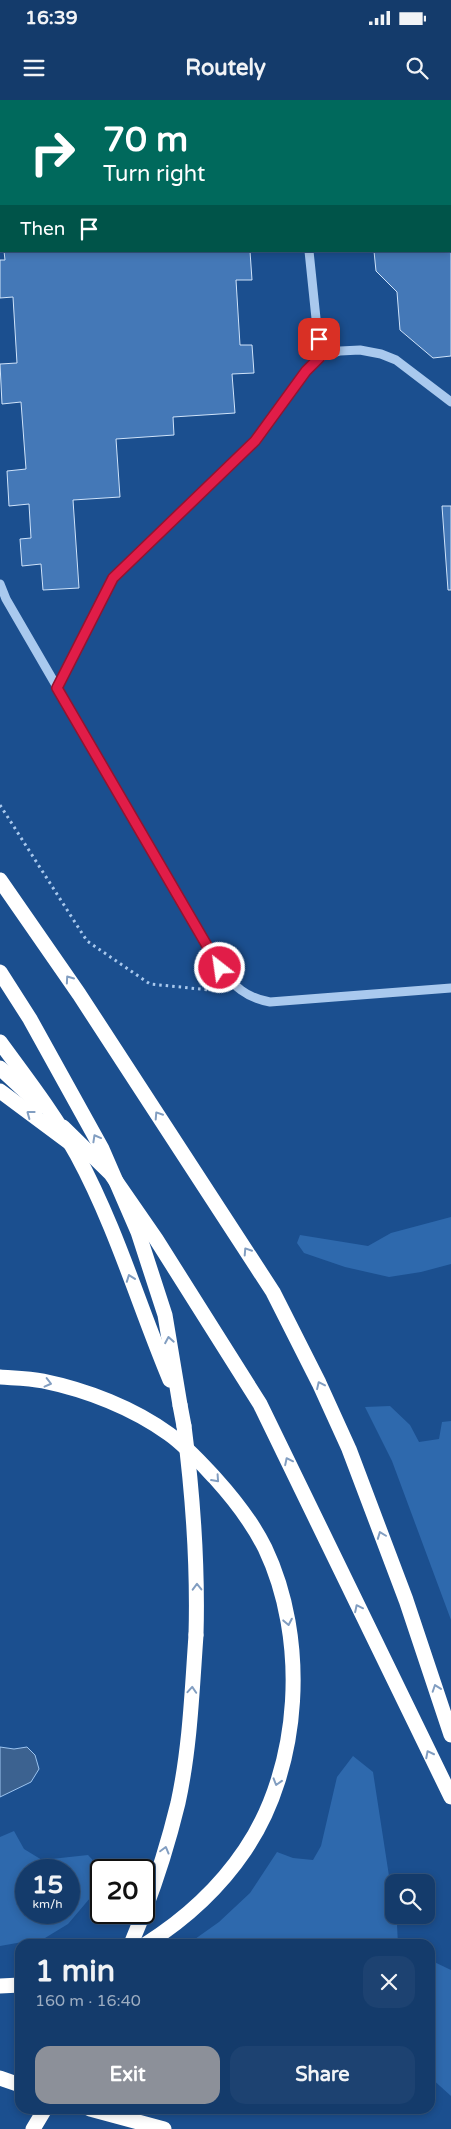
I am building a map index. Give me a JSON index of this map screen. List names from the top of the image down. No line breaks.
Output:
{"page":{"status":"16:39","header":"Routely","turn":["70 m","Turn right"],"then":"Then","speed":"15 km/h","limit":"20","heading":["1 min","160 m · 16:40"],"buttons":["Exit","Share"]}}
